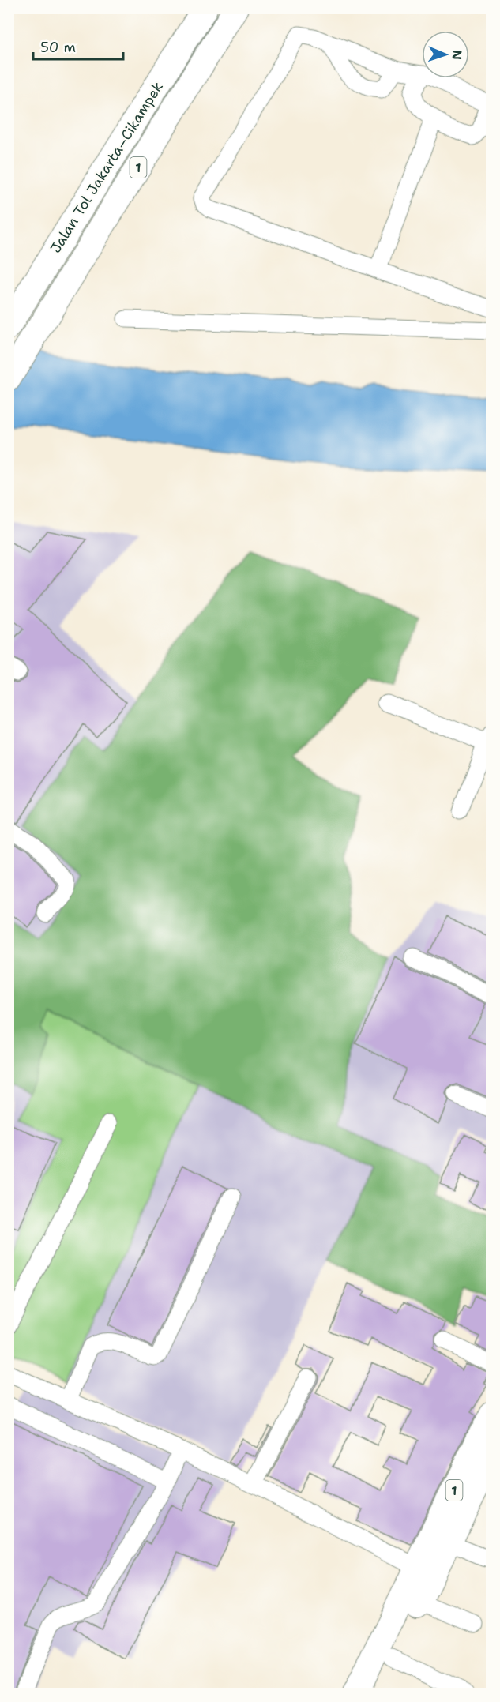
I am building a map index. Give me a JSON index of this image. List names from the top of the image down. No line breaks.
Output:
{"streets":{"highway":["Jalan Tol Jakarta–Cikampek","1"]},"scale_bar":"50 m","north":"right"}
